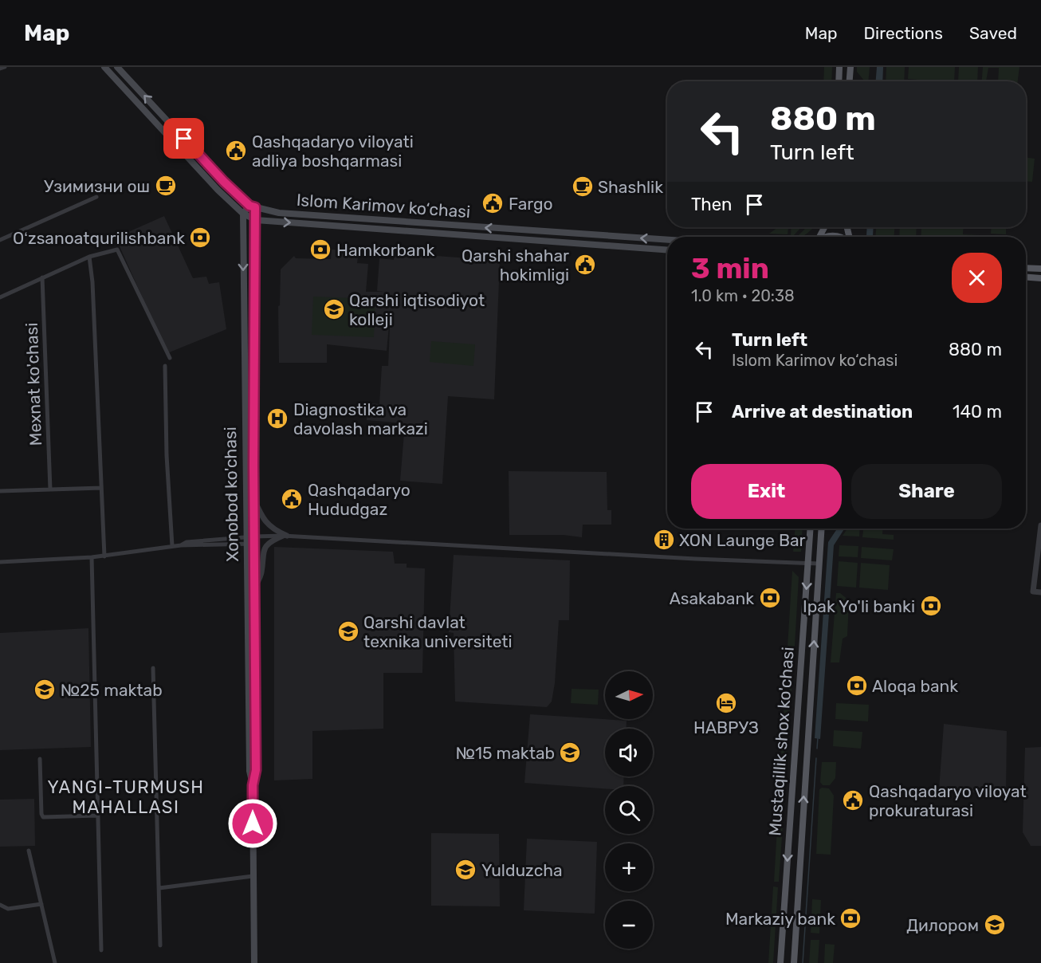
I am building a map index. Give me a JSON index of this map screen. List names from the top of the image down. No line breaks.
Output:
{"streets":{"main road":["Islom Karimov ko‘chasi","Xonobod ko'chasi","Mustaqillik shox ko'chasi"],"street":["Mexnat ko'chasi"]},"crossings":[["Islom Karimov ko‘chasi","Xonobod ko'chasi"]],"districts":["YANGI-TURMUSH MAHALLASI"],"places":{"public building":["Qashqadaryo viloyati adliya boshqarmasi","Fargo","Qarshi shahar hokimligi","Qashqadaryo Hududgaz","Qashqadaryo viloyat prokuraturasi"],"cafe":["Узимизни ош","Shashlik"],"bank":["Oʻzsanoatqurilishbank","Hamkorbank","Asakabank","Ipak Yo'li banki","Aloqa bank","Markaziy bank"],"school or university":["Qarshi iqtisodiyot kolleji","Qarshi davlat texnika universiteti","№25 maktab","№15 maktab","Yulduzcha","Дилором"],"hospital":["Diagnostika va davolash markazi"],"building":["XON Launge Bar"],"hotel":["НАВРУЗ"]},"north":"right","page":{"header":"Map","nav":["Map","Directions","Saved"],"turn":["880 m","Turn left"],"then":"Then","heading":["3 min","1.0 km · 20:38"],"list":[{"name":"Turn left","note":"Islom Karimov ko‘chasi","value":"880 m"},{"name":"Arrive at destination","value":"140 m"}],"buttons":["Exit","Share"],"map_buttons":["+","−"]}}
